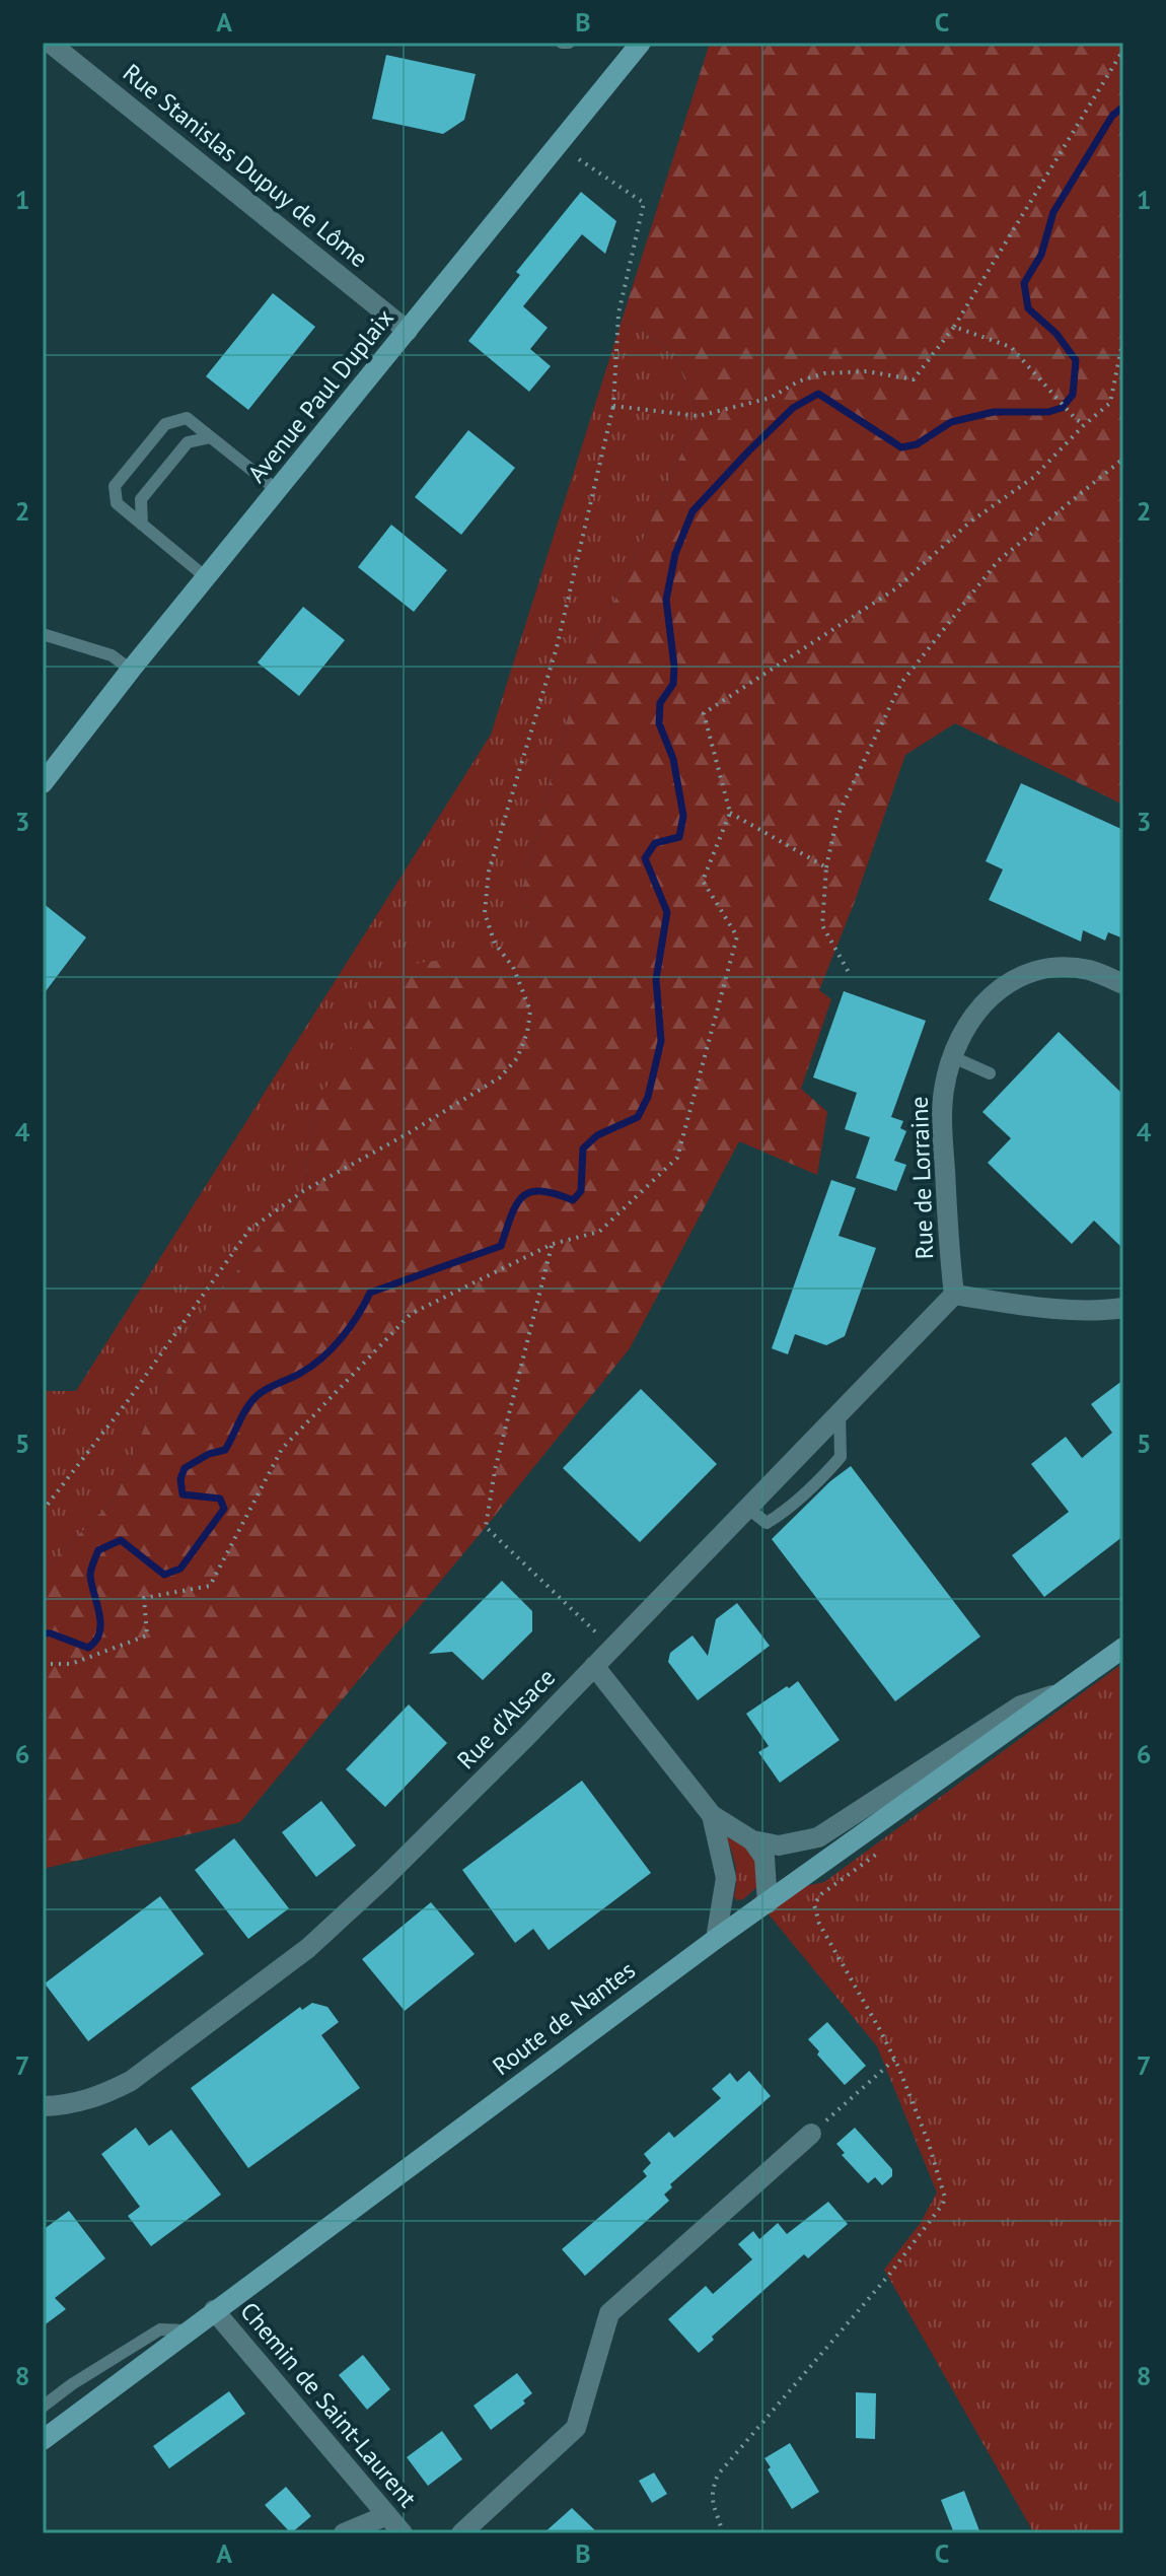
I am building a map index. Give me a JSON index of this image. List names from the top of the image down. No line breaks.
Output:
{"streets":{"main road":["Avenue Paul Duplaix","Route de Nantes"],"street":["Rue Stanislas Dupuy de Lôme","Rue de Lorraine","Rue d'Alsace","Chemin de Saint-Laurent"]},"crossings":[["Rue Stanislas Dupuy de Lôme","Avenue Paul Duplaix"],["Rue de Lorraine","Rue d'Alsace"],["Route de Nantes","Chemin de Saint-Laurent"]],"grid":{"columns":["A","B","C"],"rows":["1","2","3","4","5","6","7","8"]}}
